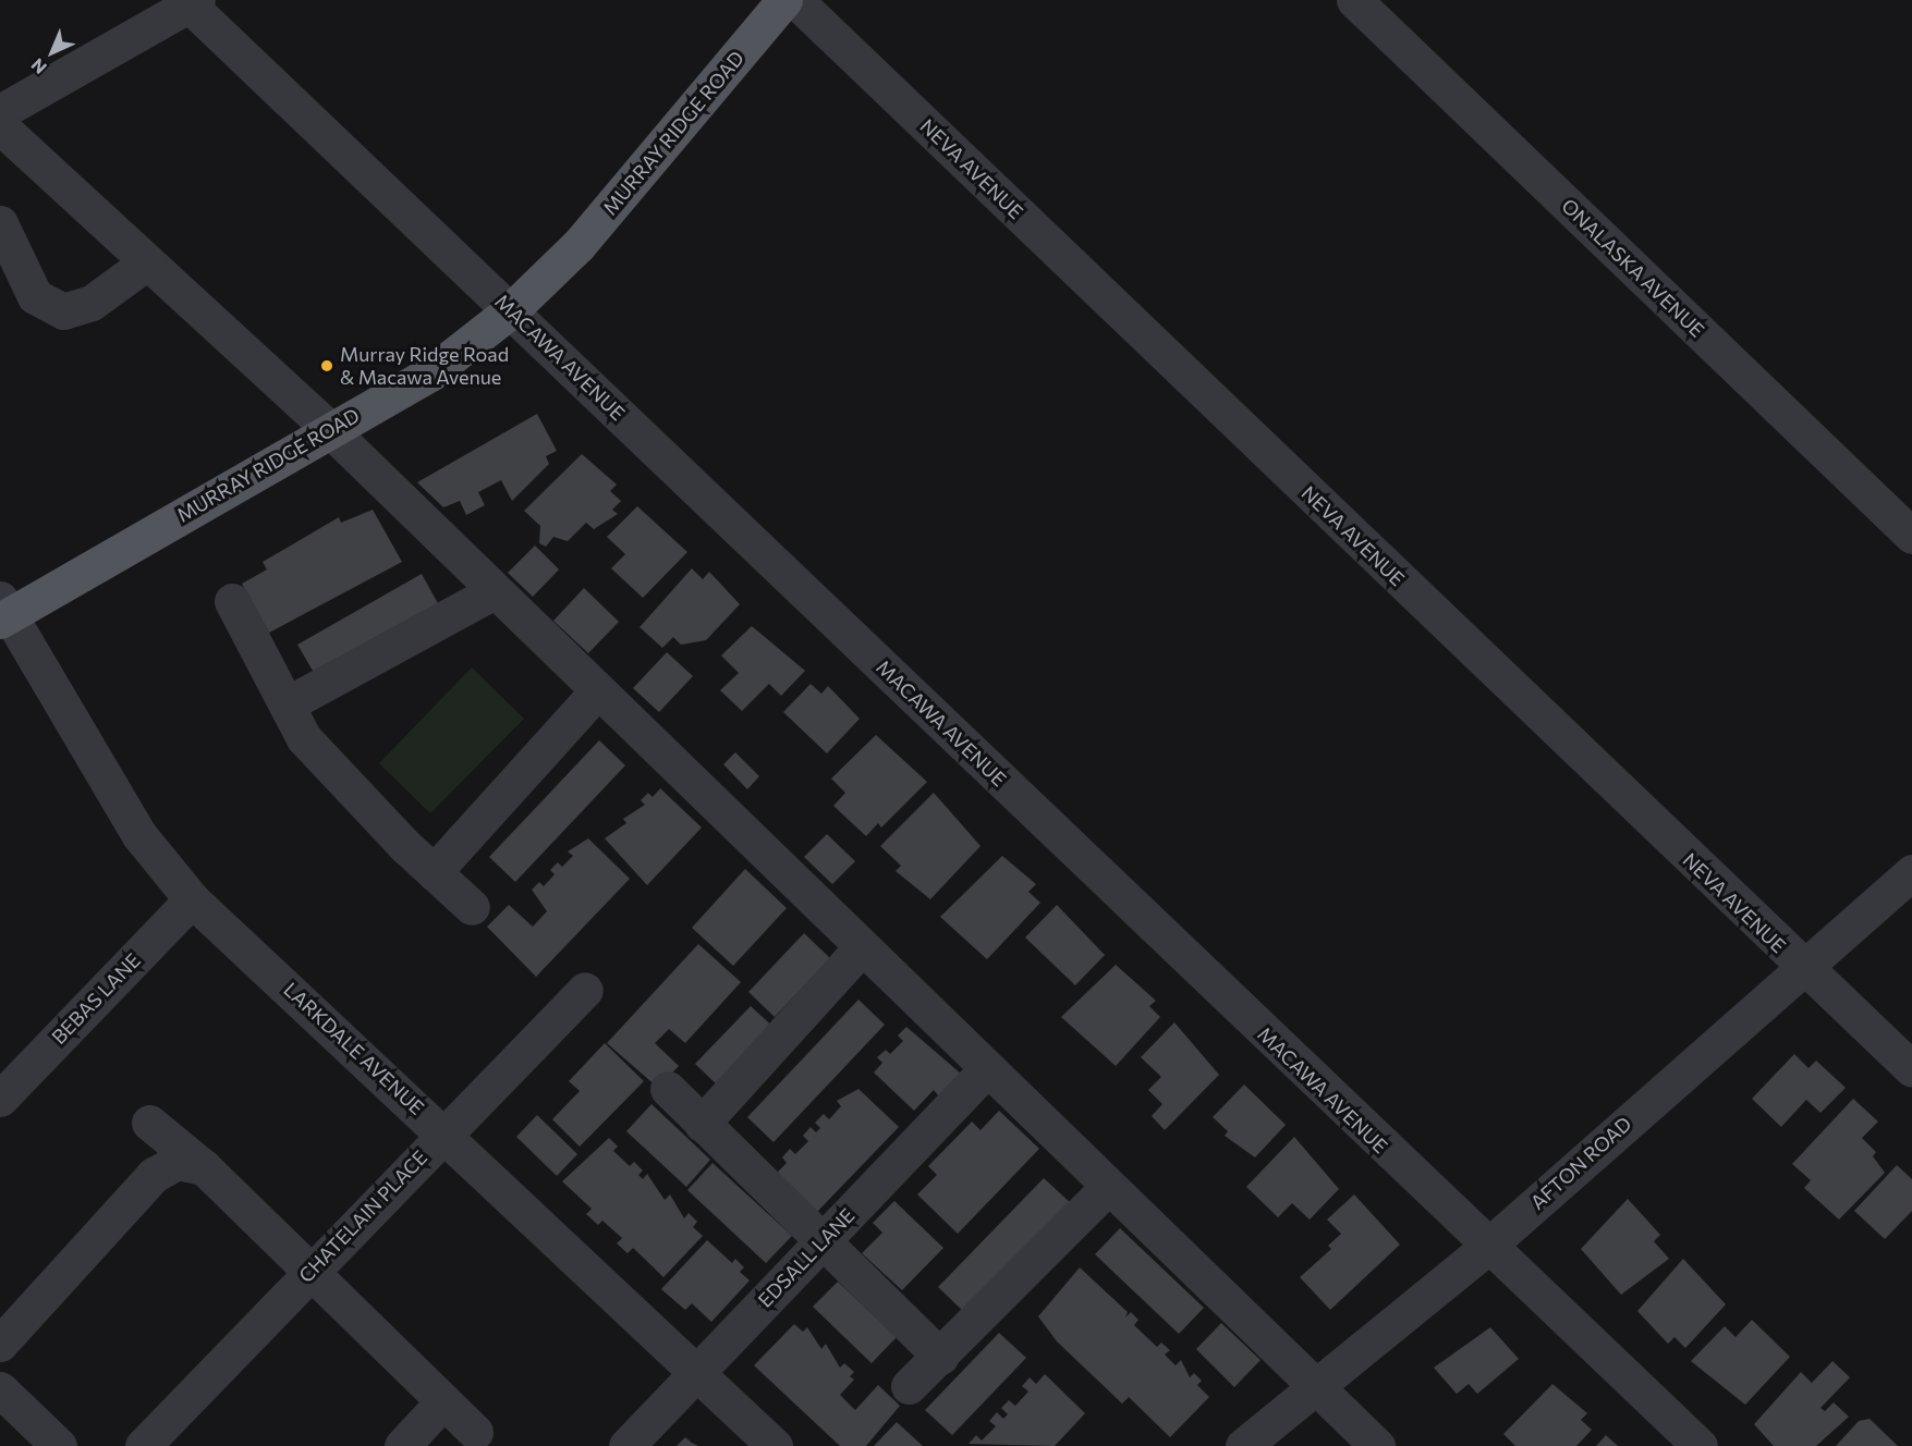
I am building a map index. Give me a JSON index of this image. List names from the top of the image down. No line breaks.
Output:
{"streets":{"main road":["MURRAY RIDGE ROAD"],"street":["NEVA AVENUE","ONALASKA AVENUE","MACAWA AVENUE","BEBAS LANE","LARKDALE AVENUE","AFTON ROAD","CHATELAIN PLACE","EDSALL LANE"]},"crossings":[["MURRAY RIDGE ROAD","MACAWA AVENUE"],["MURRAY RIDGE ROAD","LARKDALE AVENUE"],["NEVA AVENUE","AFTON ROAD"],["MACAWA AVENUE","AFTON ROAD"],["BEBAS LANE","LARKDALE AVENUE"],["LARKDALE AVENUE","CHATELAIN PLACE"],["LARKDALE AVENUE","EDSALL LANE"]],"places":["Murray Ridge Road & Macawa Avenue"],"north":"bottom left"}
